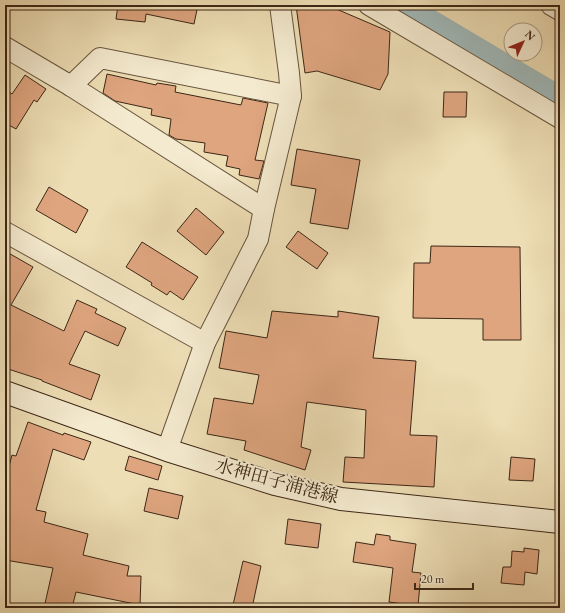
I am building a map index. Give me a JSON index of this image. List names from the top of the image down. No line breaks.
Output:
{"streets":{"main road":["水神田子浦港線"]},"scale_bar":"20 m","north":"top right"}
